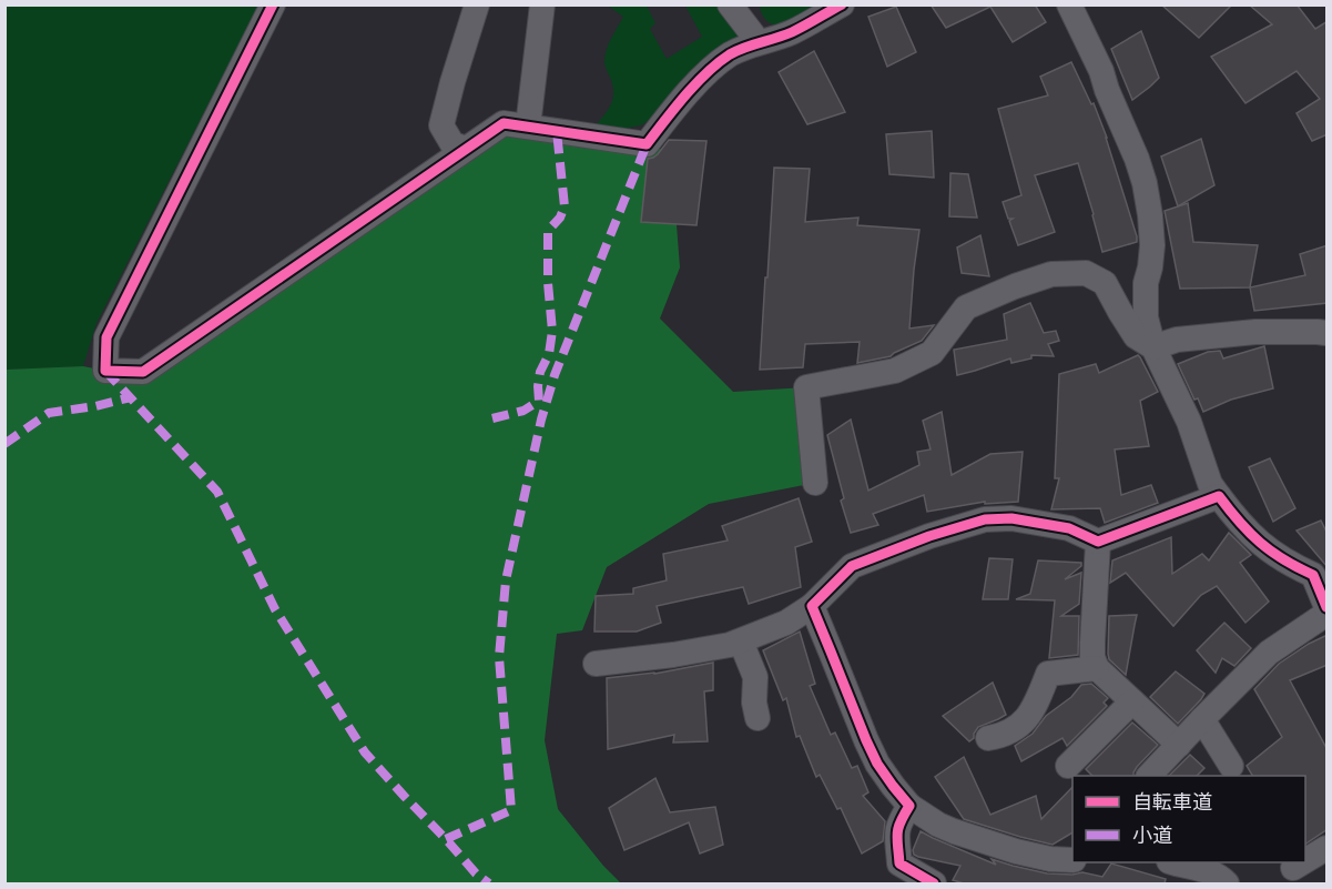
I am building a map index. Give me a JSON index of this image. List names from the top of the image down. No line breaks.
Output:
{"legend":["自転車道","小道"]}
